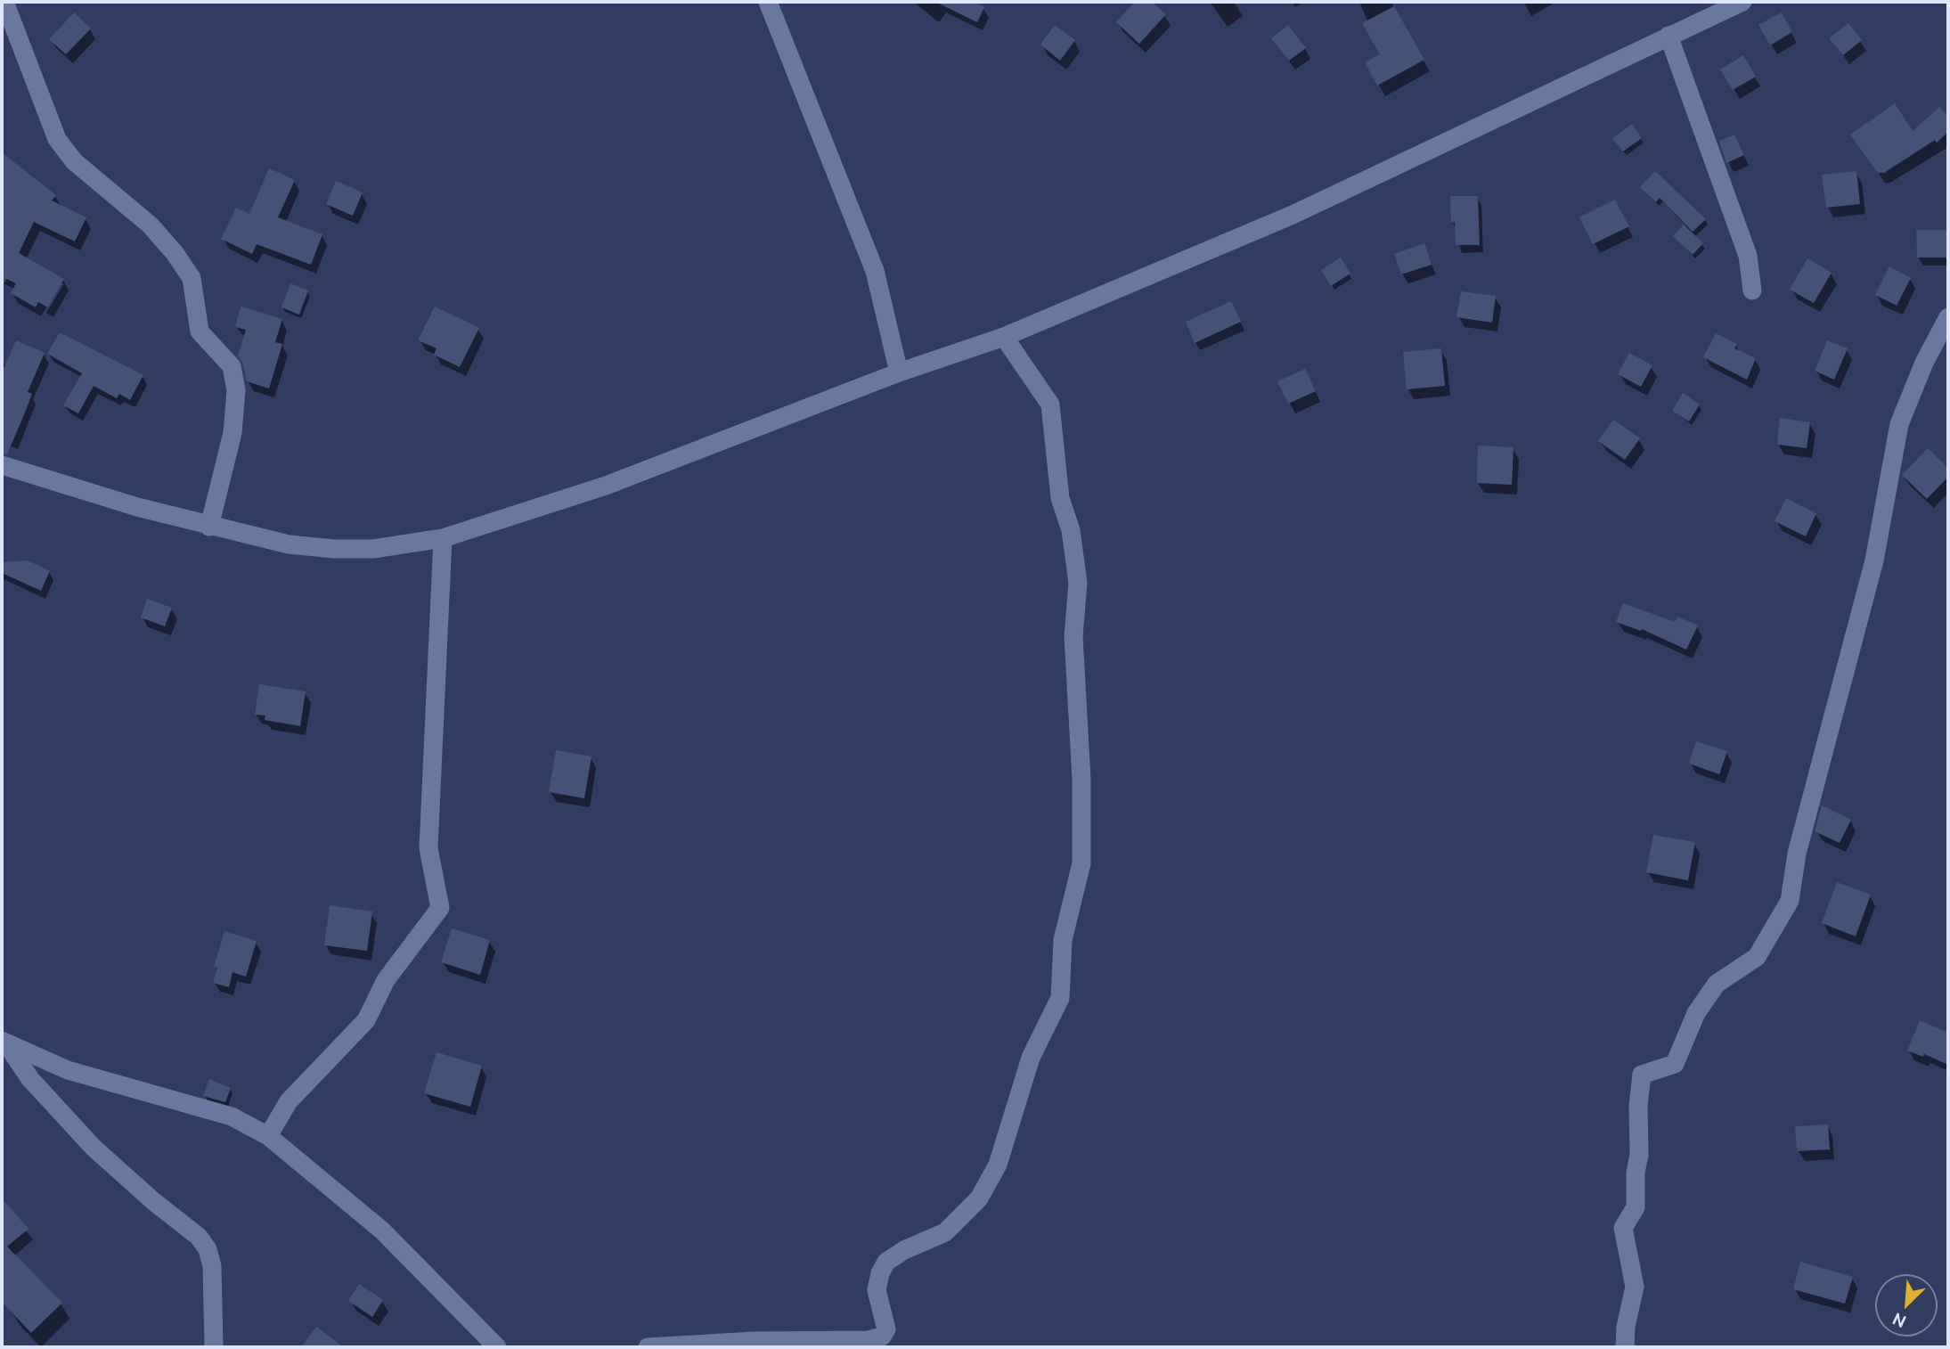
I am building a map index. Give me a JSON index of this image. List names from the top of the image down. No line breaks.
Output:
{"north":"bottom left"}
